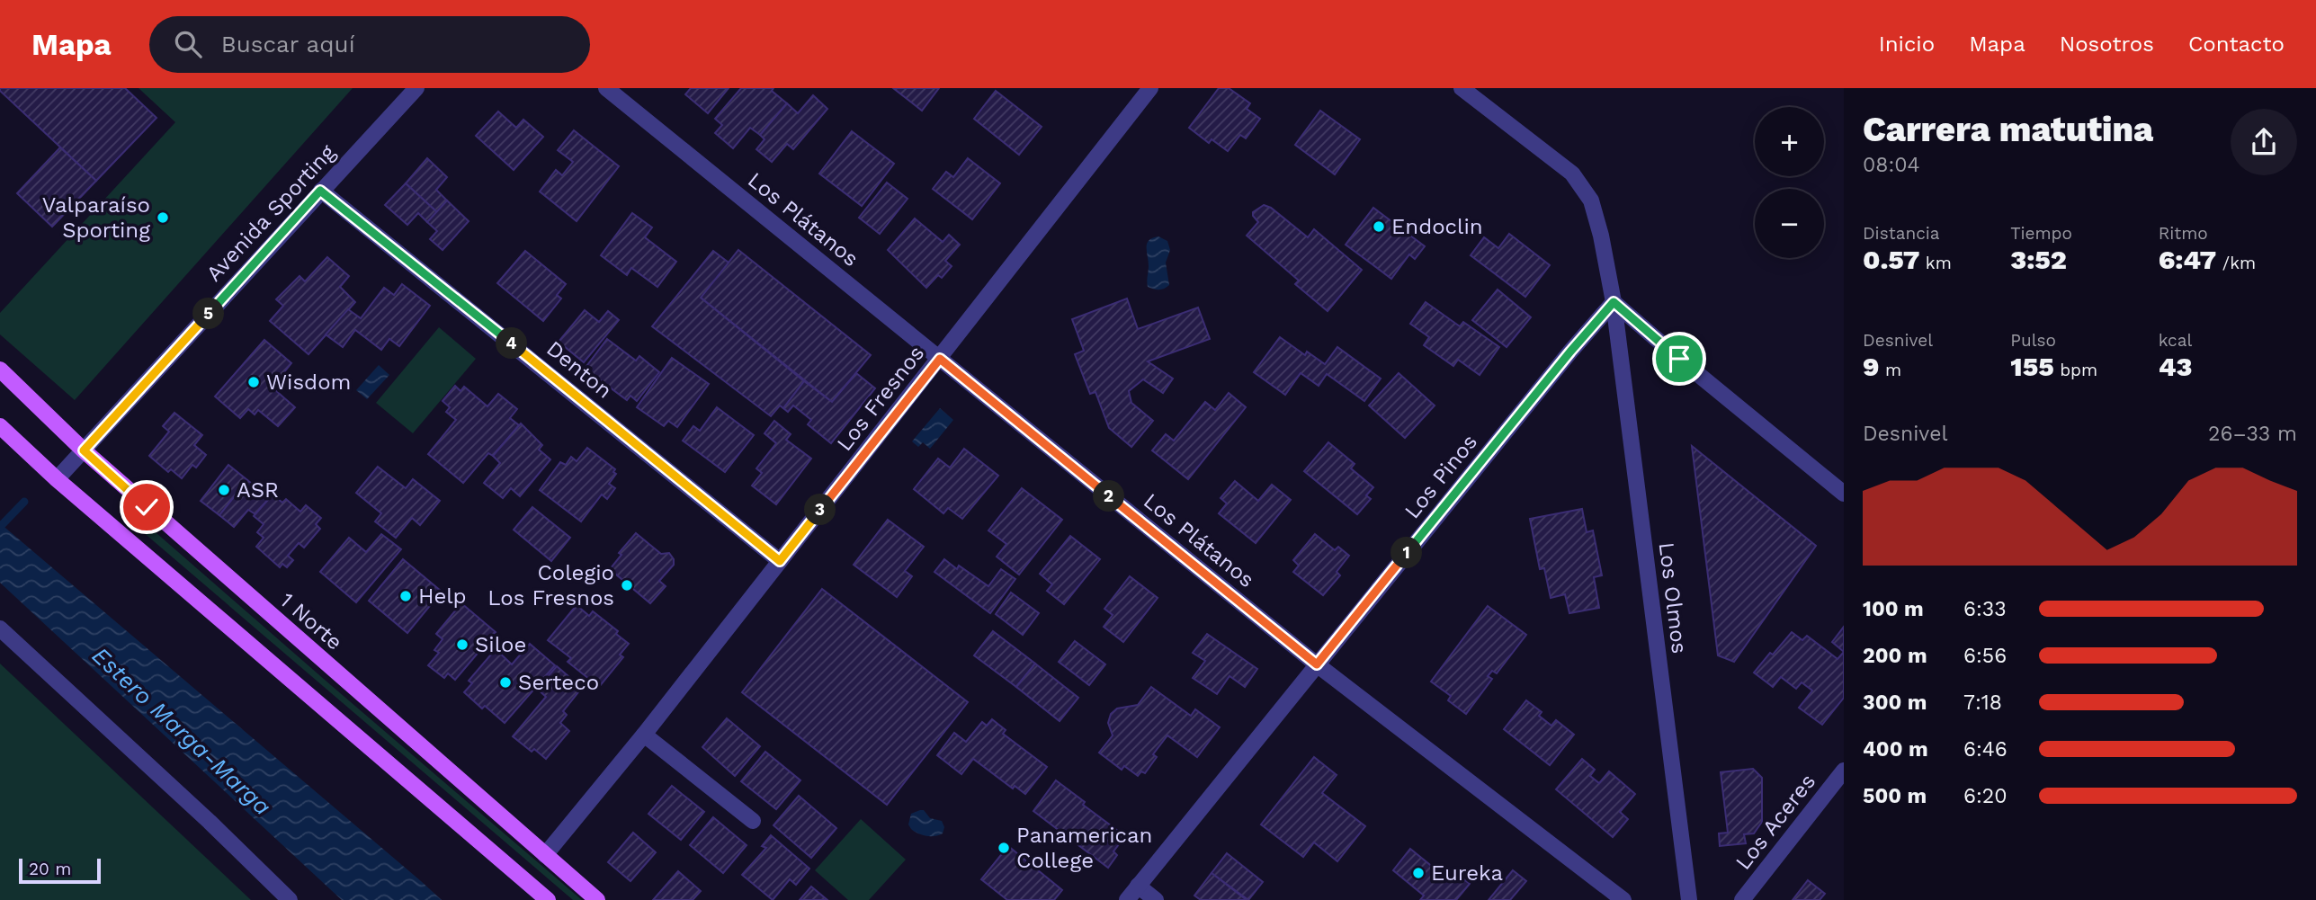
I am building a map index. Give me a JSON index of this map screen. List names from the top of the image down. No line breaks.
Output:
{"streets":{"main road":["1 Norte"],"street":["Avenida Sporting","Los Plátanos","Denton","Los Fresnos","Los Pinos","Los Olmos","Los Aceres"]},"crossings":[["Avenida Sporting","Denton"],["Avenida Sporting","1 Norte"],["Los Plátanos","Los Fresnos"],["Los Plátanos","Los Pinos"],["Denton","Los Fresnos"],["Los Fresnos","1 Norte"],["Los Pinos","Los Olmos"]],"water":["Estero Marga-Marga"],"places":["Valparaíso Sporting","Endoclin","Wisdom","ASR","Colegio Los Fresnos","Help","Siloe","Serteco","Panamerican College","Eureka"],"scale_bar":"20 m","page":{"header":"Mapa","search":"Buscar aquí","nav":["Inicio","Mapa","Nosotros","Contacto"],"heading":["Carrera matutina","08:04"],"map_buttons":["+","−"],"stats":[["Distancia","0.57 km"],["Tiempo","3:52"],["Ritmo","6:47 /km"],["Desnivel","9 m"],["Pulso","155 bpm"],["kcal","43"]],"pins":["5","4","2","3","1"],"chart":["Desnivel","26–33 m"],"list":[{"name":"100 m","note":"6:33"},{"name":"200 m","note":"6:56"},{"name":"300 m","note":"7:18"},{"name":"400 m","note":"6:46"},{"name":"500 m","note":"6:20"}],"scale":"20 m"}}
